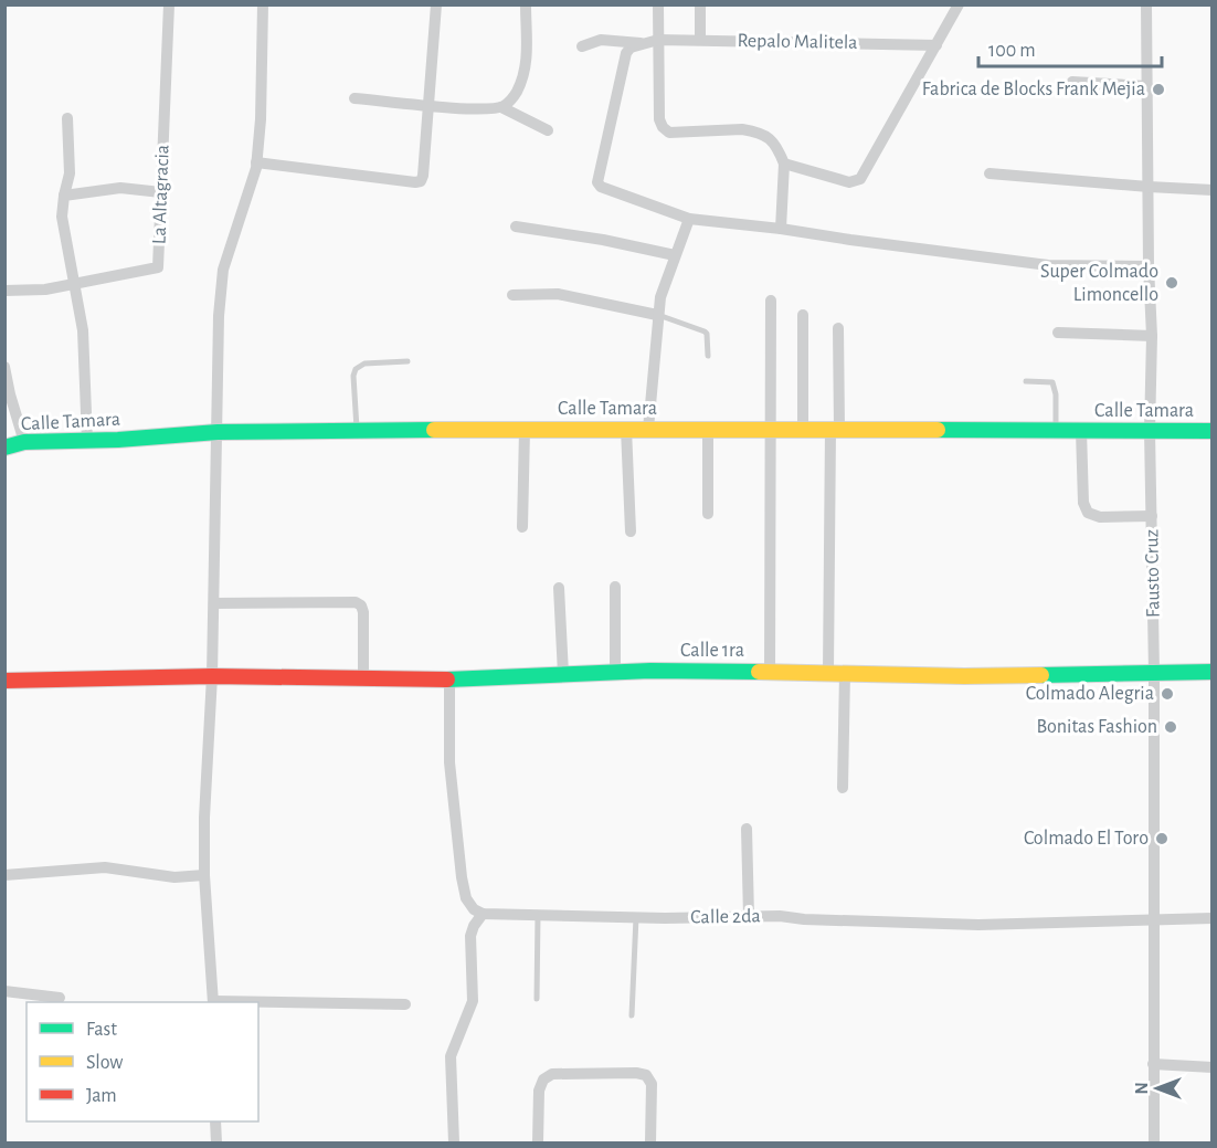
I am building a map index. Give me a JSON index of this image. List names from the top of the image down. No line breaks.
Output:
{"streets":{"street":["Repalo Malitela","La Altagracia","Calle Tamara","Fausto Cruz","Calle 1ra","Calle 2da"]},"crossings":[["Calle Tamara","Fausto Cruz"],["Fausto Cruz","Calle 1ra"],["Fausto Cruz","Calle 2da"]],"places":["Fabrica de Blocks Frank Mejia","Super Colmado Limoncello","Colmado Alegria","Bonitas Fashion","Colmado El Toro"],"legend":["Fast","Slow","Jam"],"scale_bar":"100 m","north":"left"}
